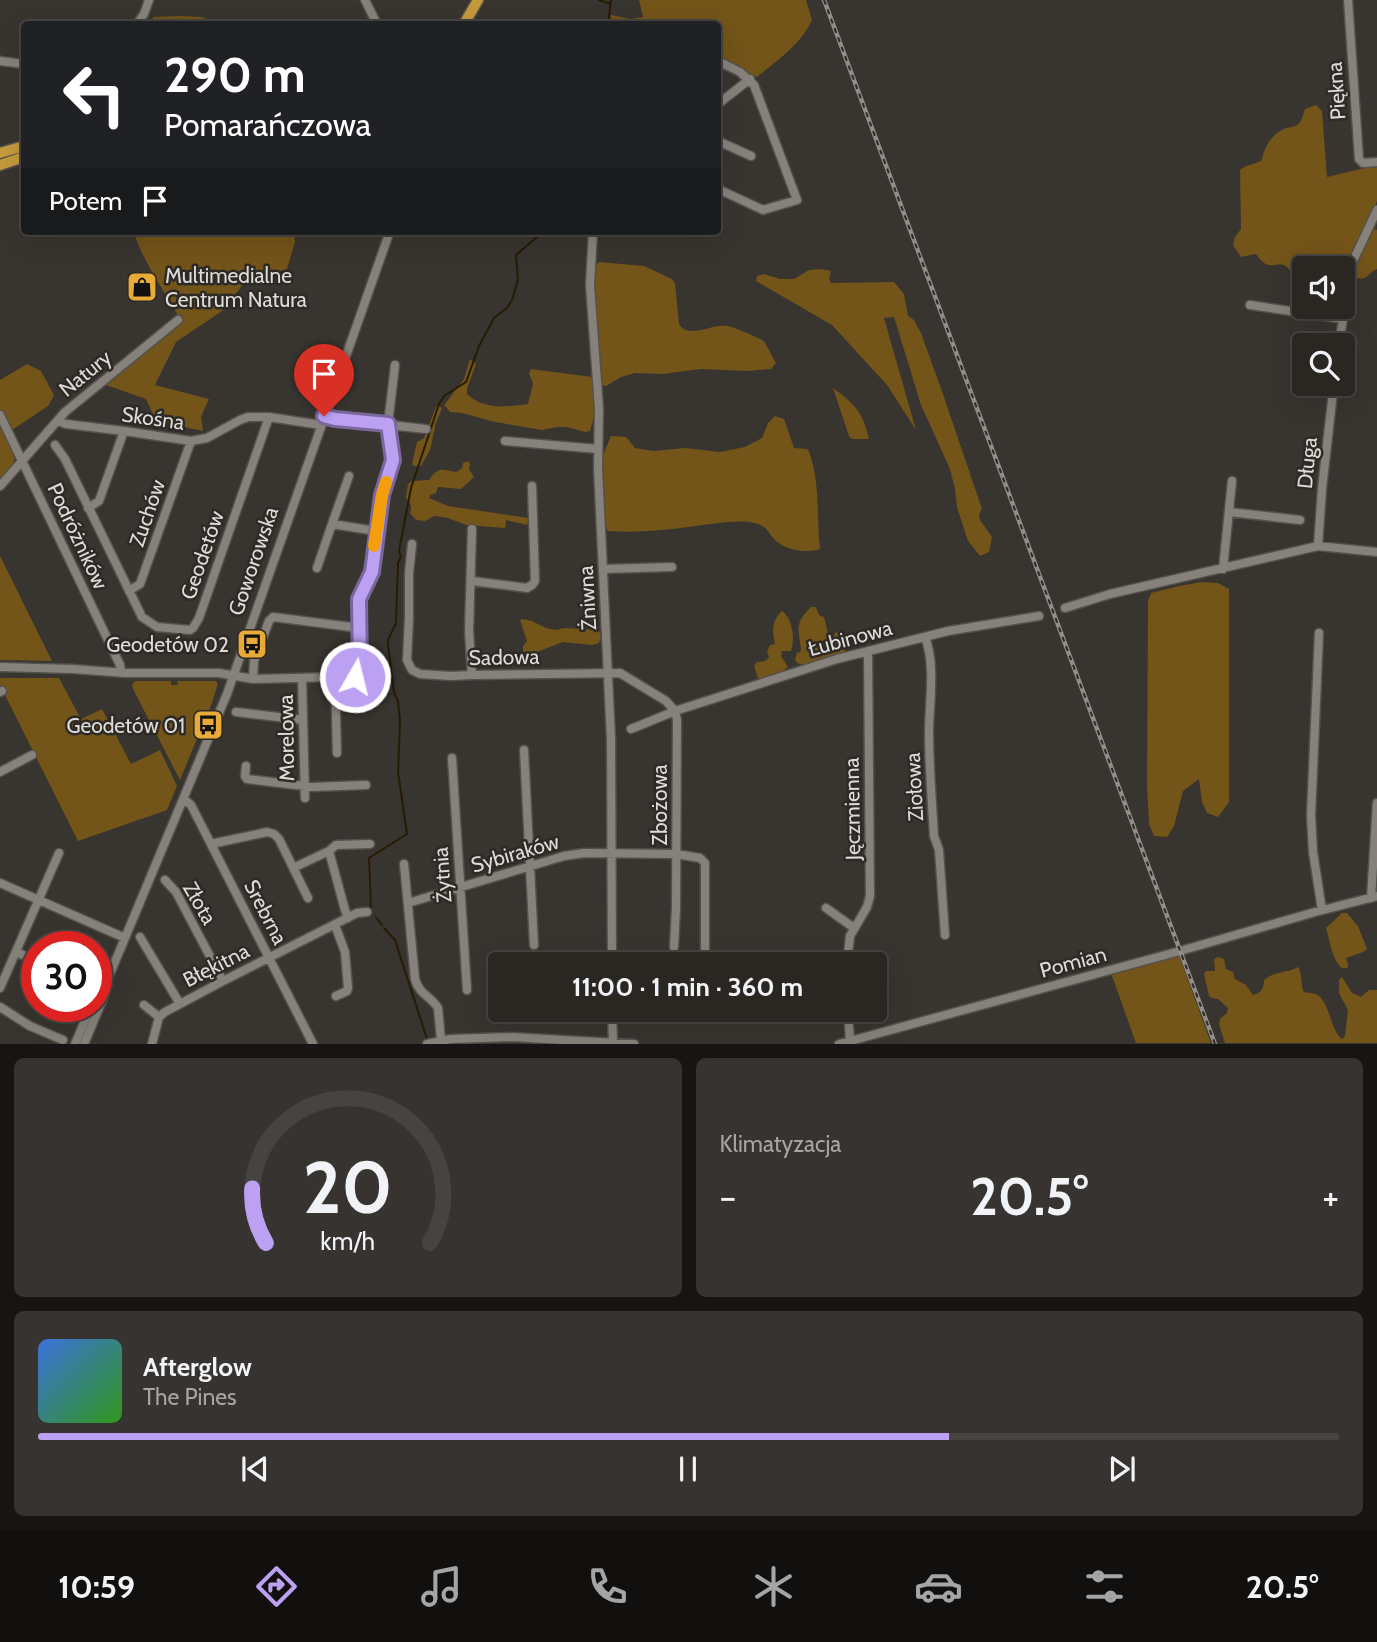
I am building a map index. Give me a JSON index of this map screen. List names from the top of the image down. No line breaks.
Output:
{"streets":{"street":["Piękna","Natury","Skośna","Długa","Zuchów","Podróżników","Geodetów","Goworowska","Żniwna","Łubinowa","Sadowa","Morelowa","Ziołowa","Zbożowa","Jęczmienna","Sybiraków","Żytnia","Złota","Srebrna","Pomian","Błękitna"]},"crossings":[["Natury","Skośna"],["Natury","Podróżników"],["Skośna","Zuchów"],["Skośna","Geodetów"],["Skośna","Goworowska"],["Zuchów","Geodetów"],["Goworowska","Srebrna"],["Żniwna","Sadowa"],["Żniwna","Sybiraków"],["Łubinowa","Ziołowa"],["Łubinowa","Zbożowa"],["Łubinowa","Jęczmienna"],["Zbożowa","Sybiraków"],["Sybiraków","Żytnia"],["Złota","Błękitna"],["Srebrna","Błękitna"]],"places":{"shop":["Multimedialne Centrum Natura"],"bus stop":["Geodetów 02","Geodetów 01"]},"page":{"turn":["290 m","Pomarańczowa"],"then":"Potem","limit":"30","trip":"11:00 · 1 min · 360 m","tile":"Klimatyzacja","heat":["−","20.5°","+"],"song":["Afterglow","The Pines"],"tabs":["10:59","20.5°"],"gauge":["20","km/h"]}}
